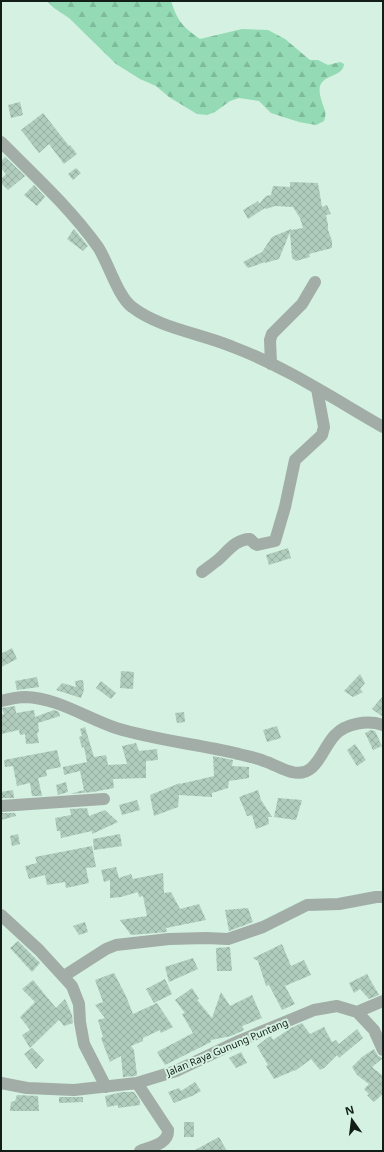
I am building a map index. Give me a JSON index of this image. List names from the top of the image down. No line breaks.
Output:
{"streets":{"street":["Jalan Raya Gunung Puntang"]},"north":"top"}
